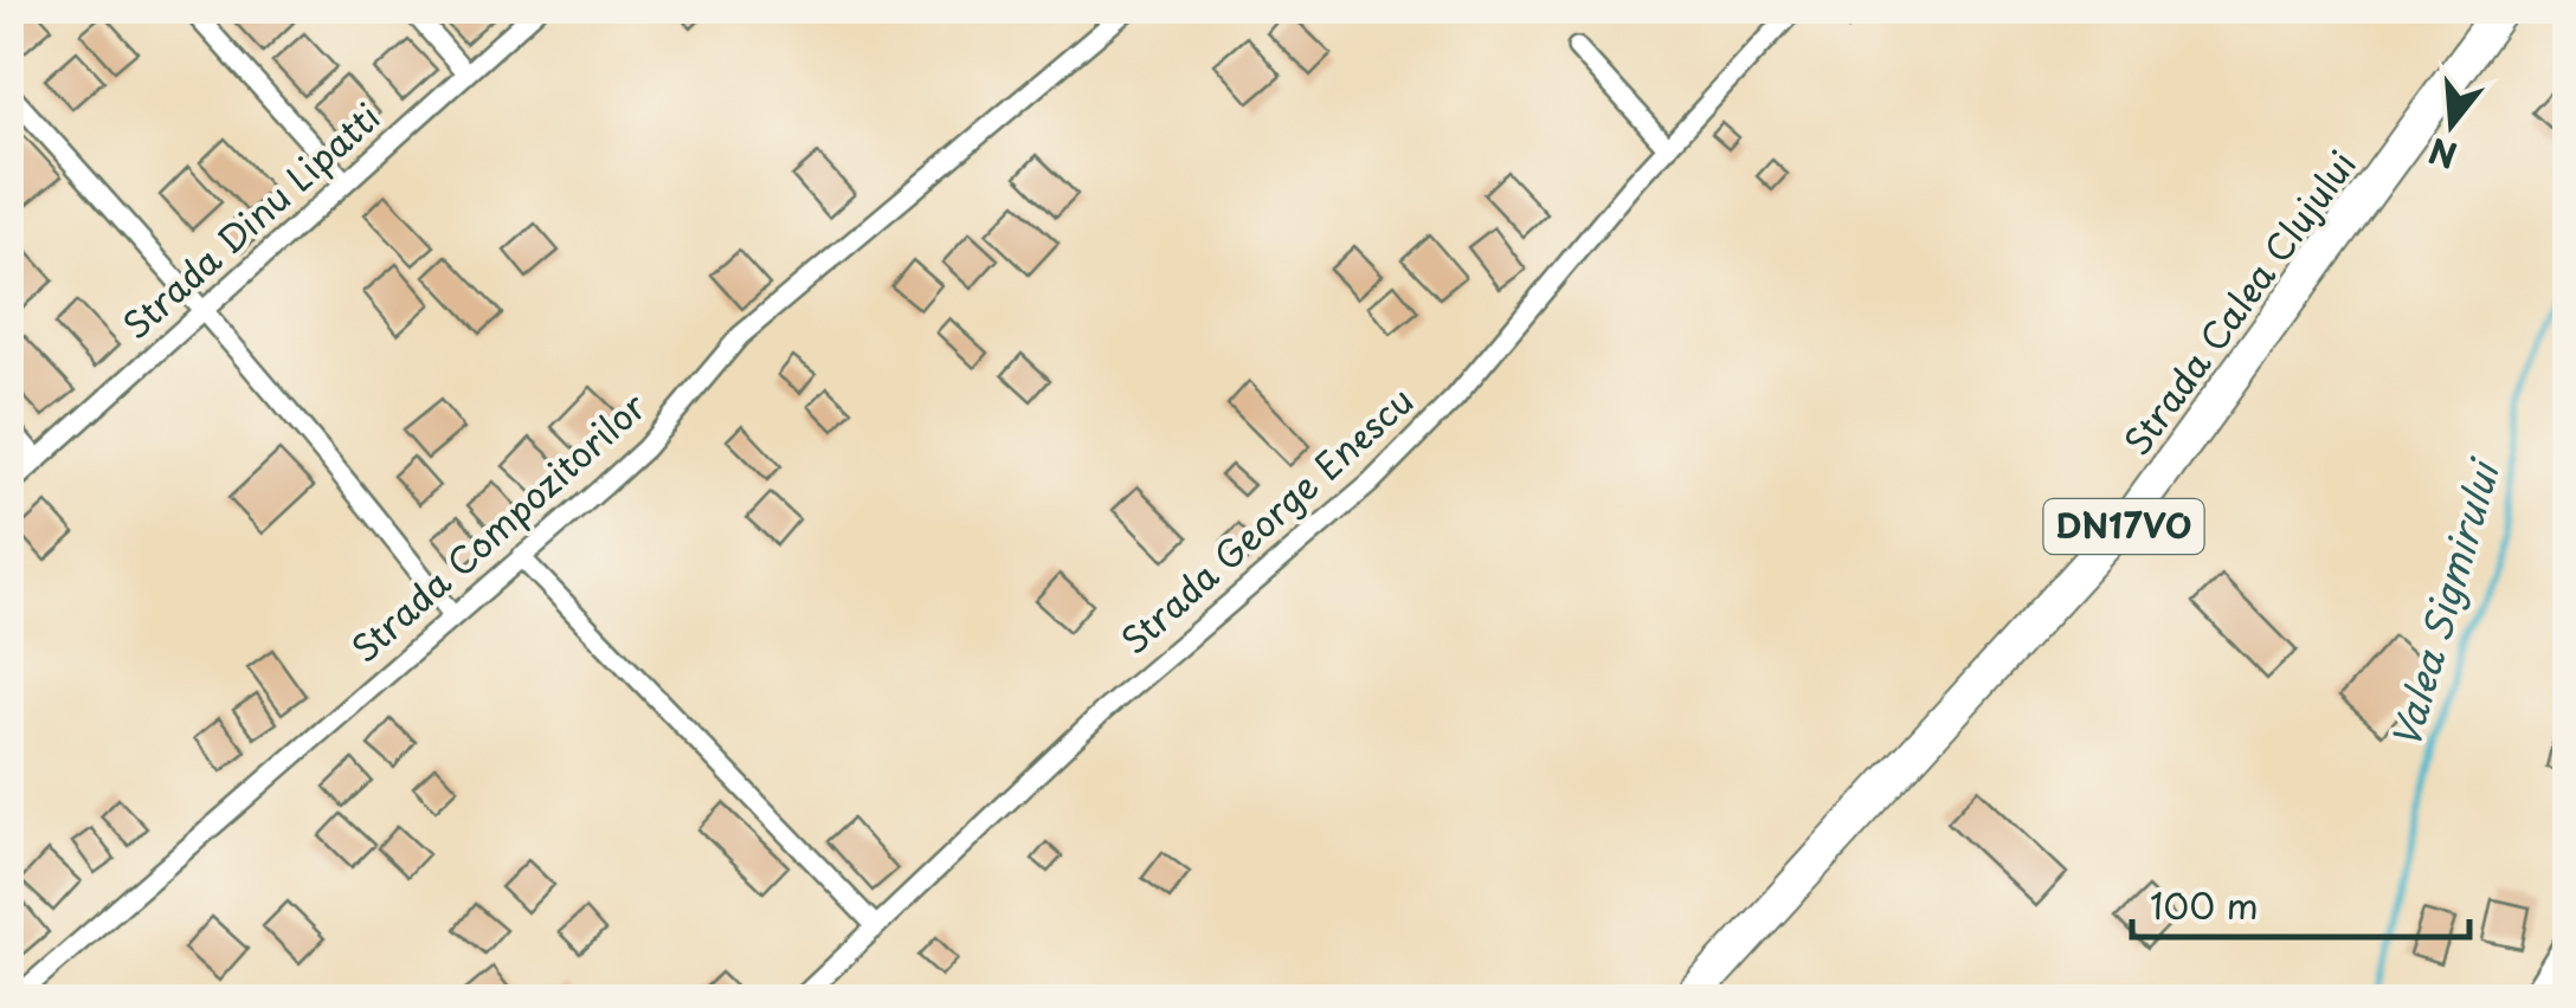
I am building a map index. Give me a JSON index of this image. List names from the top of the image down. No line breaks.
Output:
{"streets":{"highway":["Strada Calea Clujului","DN17VO"],"street":["Strada Dinu Lipatti","Strada George Enescu","Strada Compozitorilor"]},"water":["Valea Sigmirului"],"scale_bar":"100 m","north":"bottom"}
